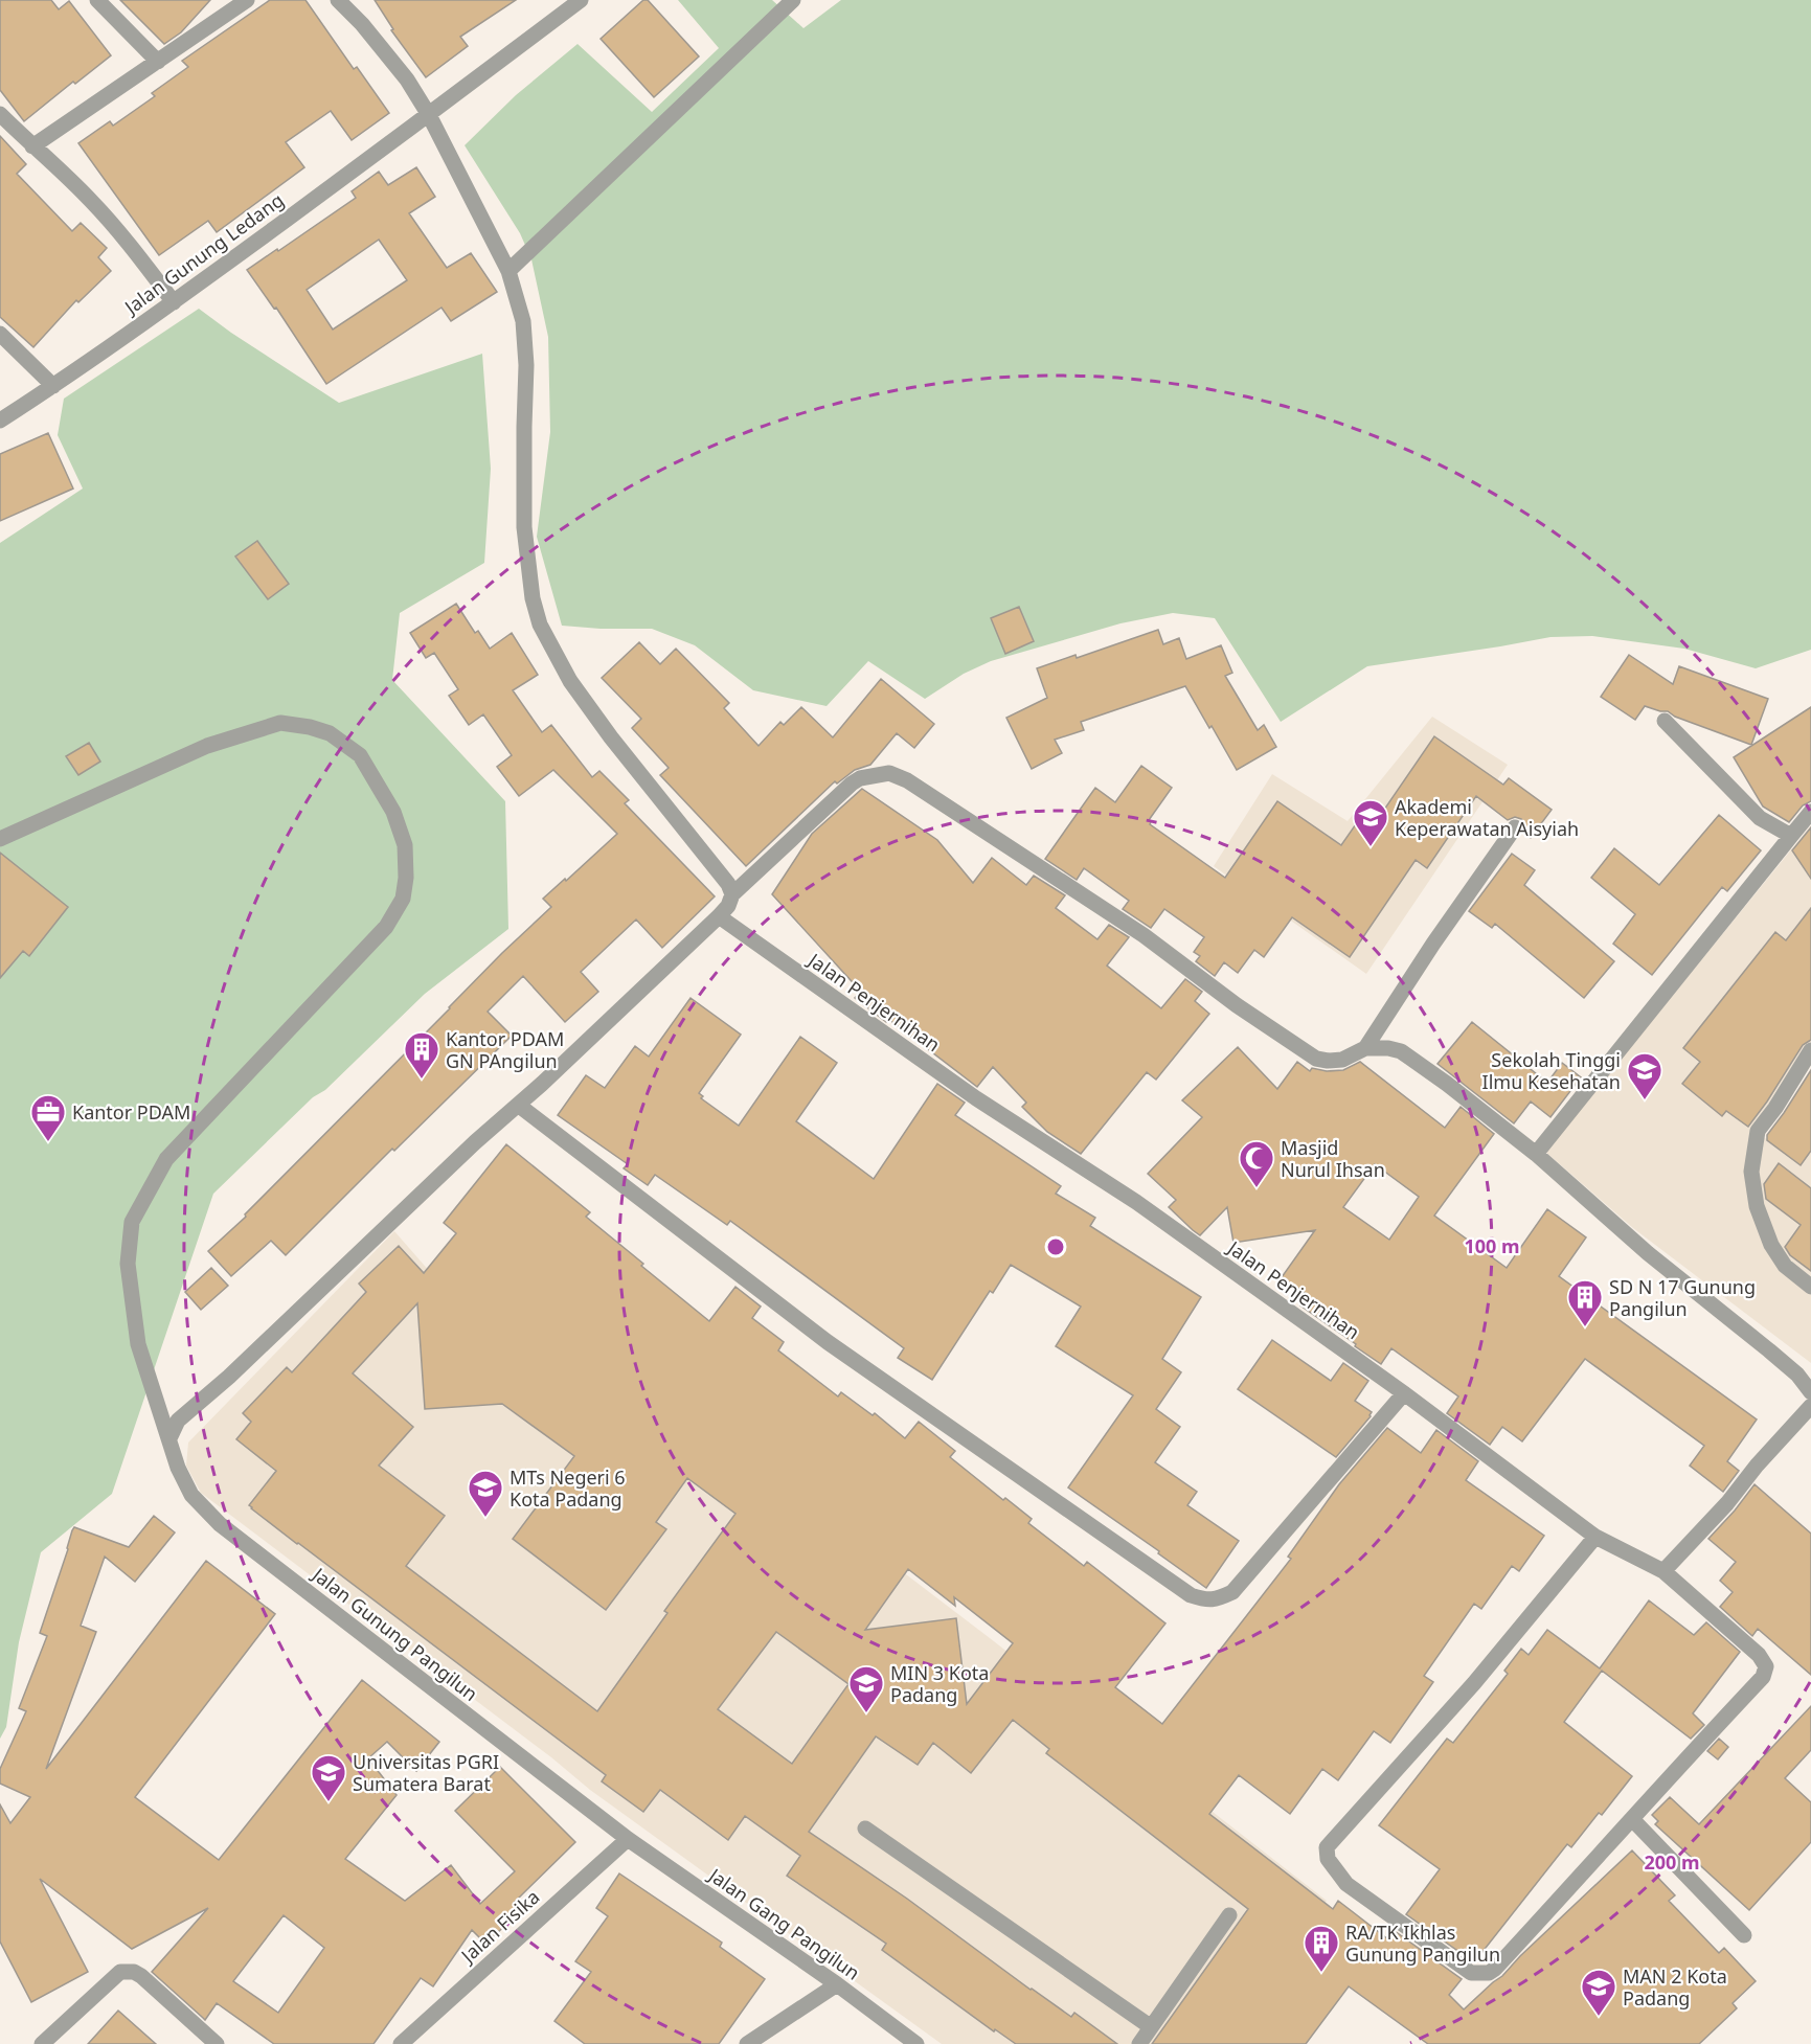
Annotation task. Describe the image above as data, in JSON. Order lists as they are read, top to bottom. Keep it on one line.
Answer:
{"streets":{"street":["Jalan Gunung Ledang","Jalan Penjernihan","Jalan Gunung Pangilun","Jalan Gang Pangilun","Jalan Fisika"]},"crossings":[["Jalan Gunung Pangilun","Jalan Gang Pangilun"],["Jalan Gunung Pangilun","Jalan Fisika"],["Jalan Gang Pangilun","Jalan Fisika"]],"places":{"school or university":["Akademi Keperawatan Aisyiah","Sekolah Tinggi Ilmu Kesehatan","MTs Negeri 6 Kota Padang","MIN 3 Kota Padang","Universitas PGRI Sumatera Barat","MAN 2 Kota Padang"],"building":["Kantor PDAM GN PAngilun","SD N 17 Gunung Pangilun","RA/TK Ikhlas Gunung Pangilun"],"office":["Kantor PDAM"],"mosque":["Masjid Nurul Ihsan"]},"rings":["100 m","200 m"]}
